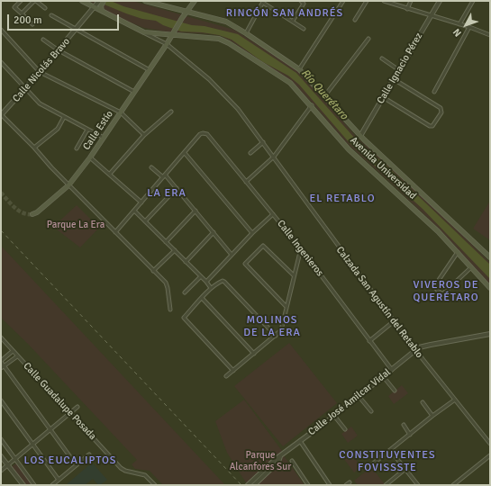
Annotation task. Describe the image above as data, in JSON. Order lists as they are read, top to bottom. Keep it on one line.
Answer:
{"streets":{"main road":["Calle Estío","Avenida Universidad"],"street":["Calle Ignacio Pérez","Calle Nicolás Bravo","Calle Ingenieros","Calzada San Agustín del Retablo","Calle Guadalupe Posada","Calle José Amilcar Vidal"]},"crossings":[["Calle Ignacio Pérez","Avenida Universidad"],["Calle Nicolás Bravo","Avenida Universidad"],["Calle Estío","Avenida Universidad"],["Calle Estío","Calzada San Agustín del Retablo"],["Avenida Universidad","Calzada San Agustín del Retablo"],["Calle Ingenieros","Calle José Amilcar Vidal"],["Calzada San Agustín del Retablo","Calle José Amilcar Vidal"]],"districts":["RINCÓN SAN ANDRÉS","LA ERA","EL RETABLO","VIVEROS DE QUERÉTARO","MOLINOS DE LA ERA","CONSTITUYENTES FOVISSSTE","LOS EUCALIPTOS"],"water":["Río Querétaro"],"parks":["Parque La Era","Parque Alcanfores Sur"],"scale_bar":"200 m","north":"bottom left"}
